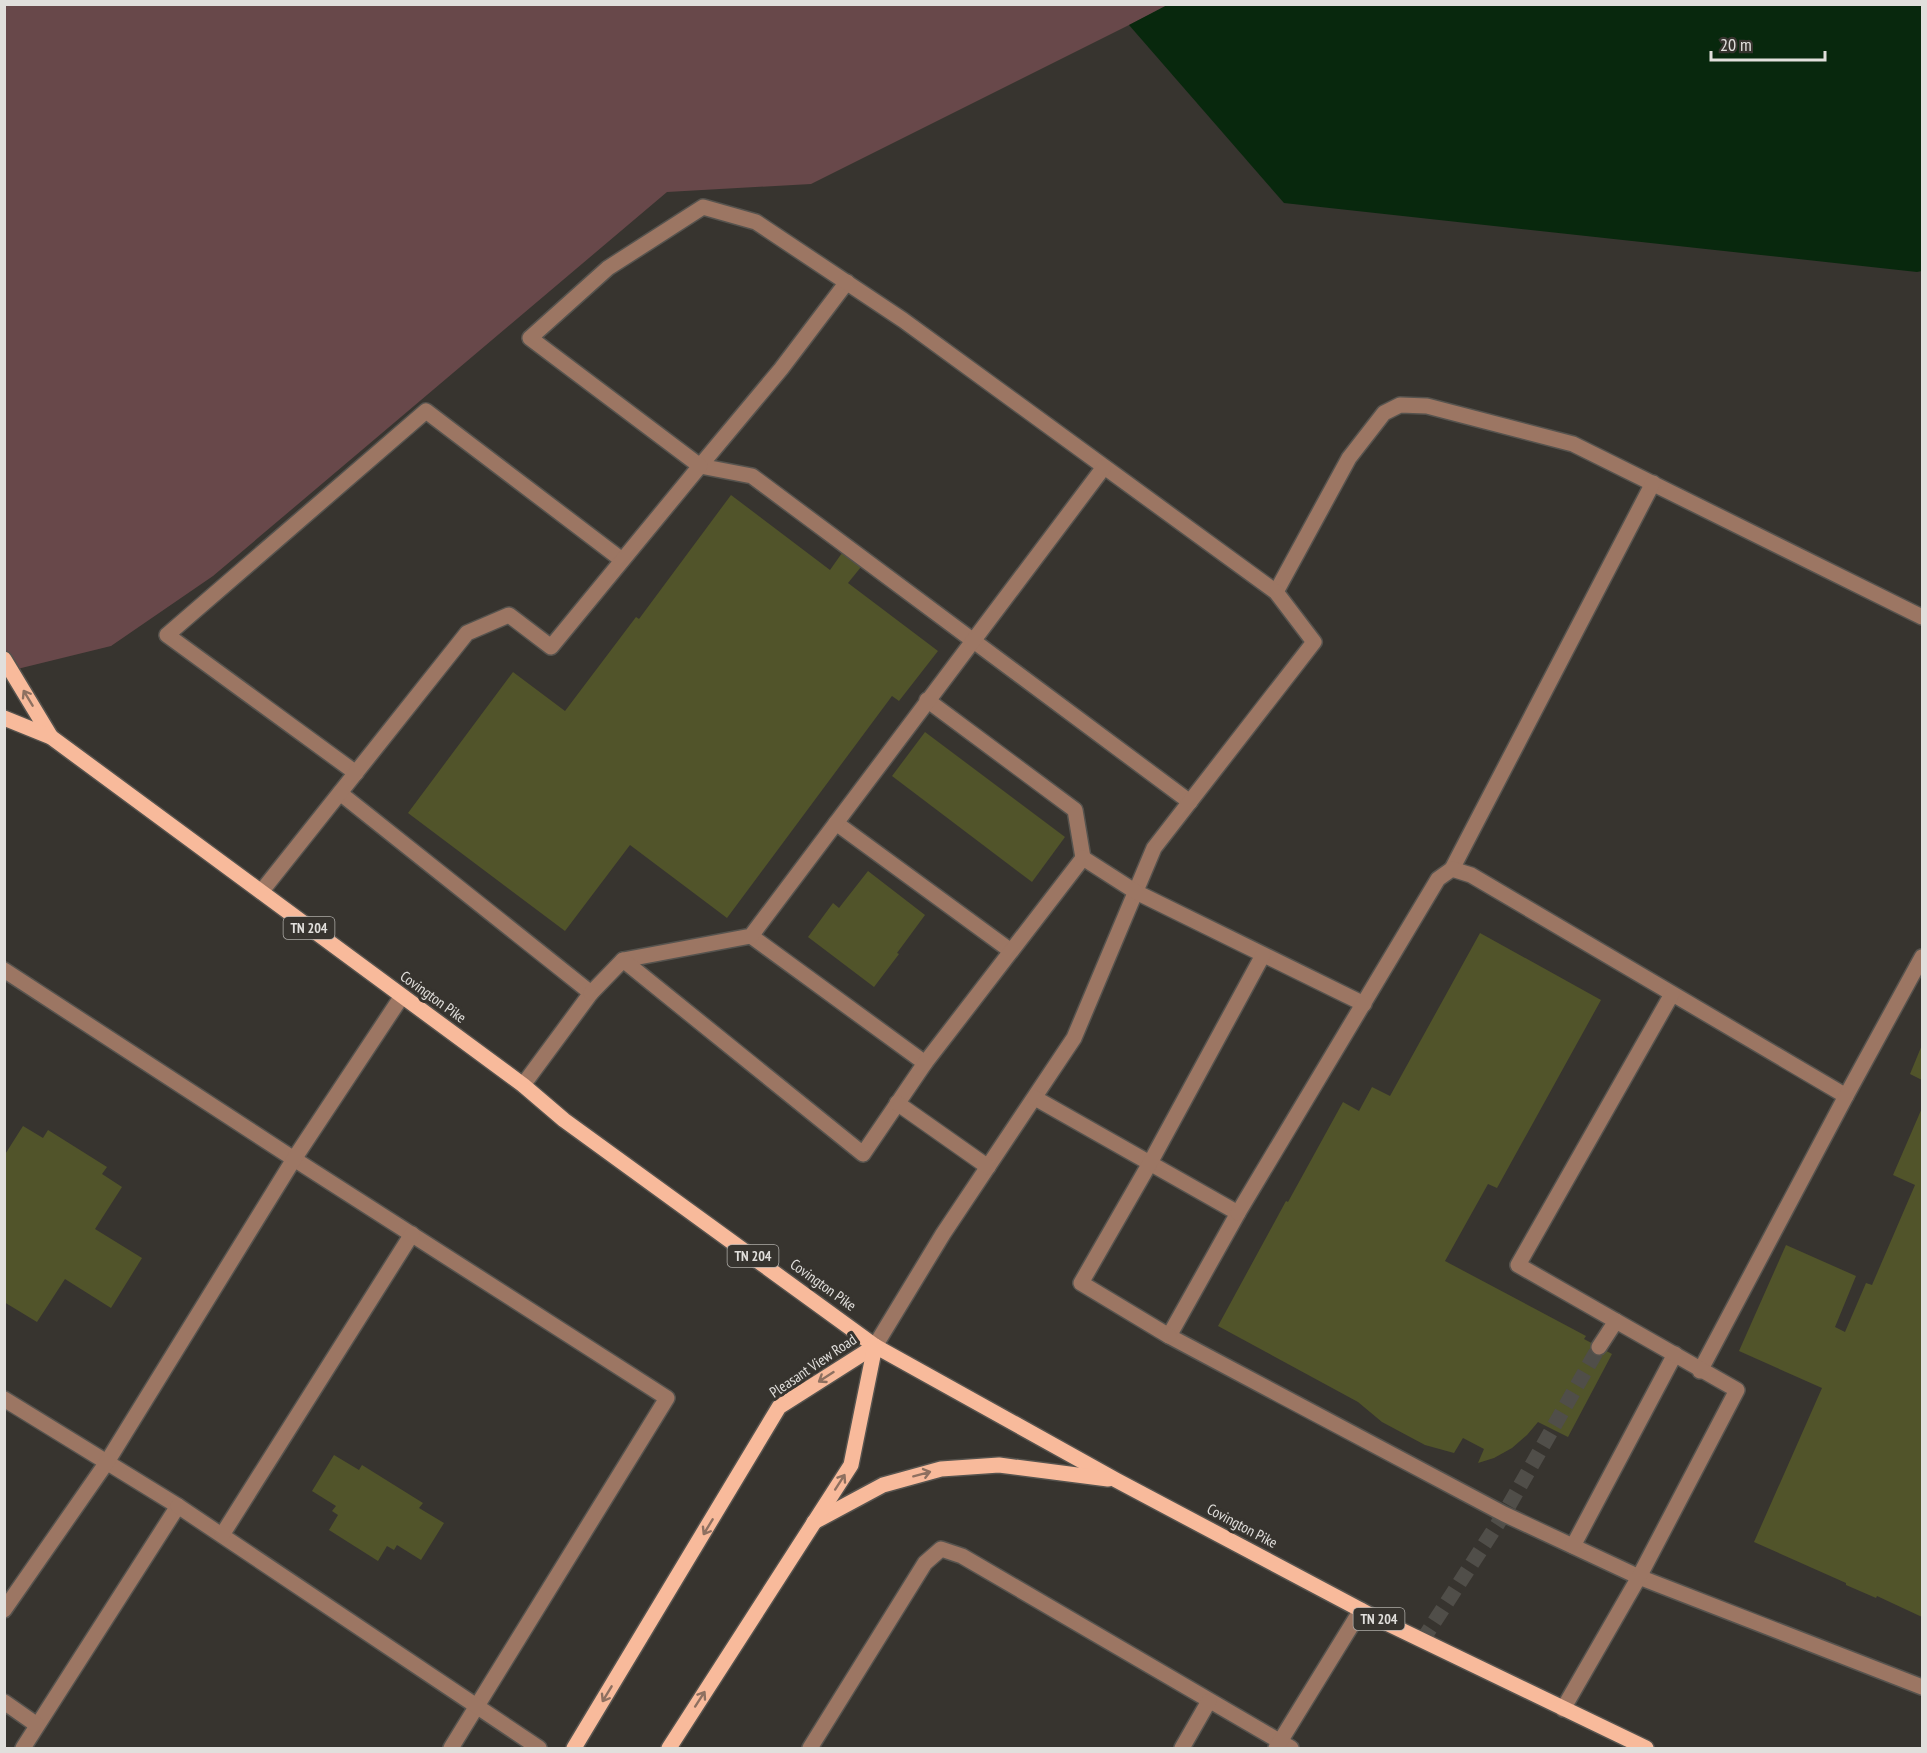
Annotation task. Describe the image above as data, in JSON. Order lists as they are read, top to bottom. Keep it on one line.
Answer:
{"streets":{"main road":["TN 204","Covington Pike","Pleasant View Road"]},"crossings":[["Covington Pike","Pleasant View Road"]],"scale_bar":"20 m"}
